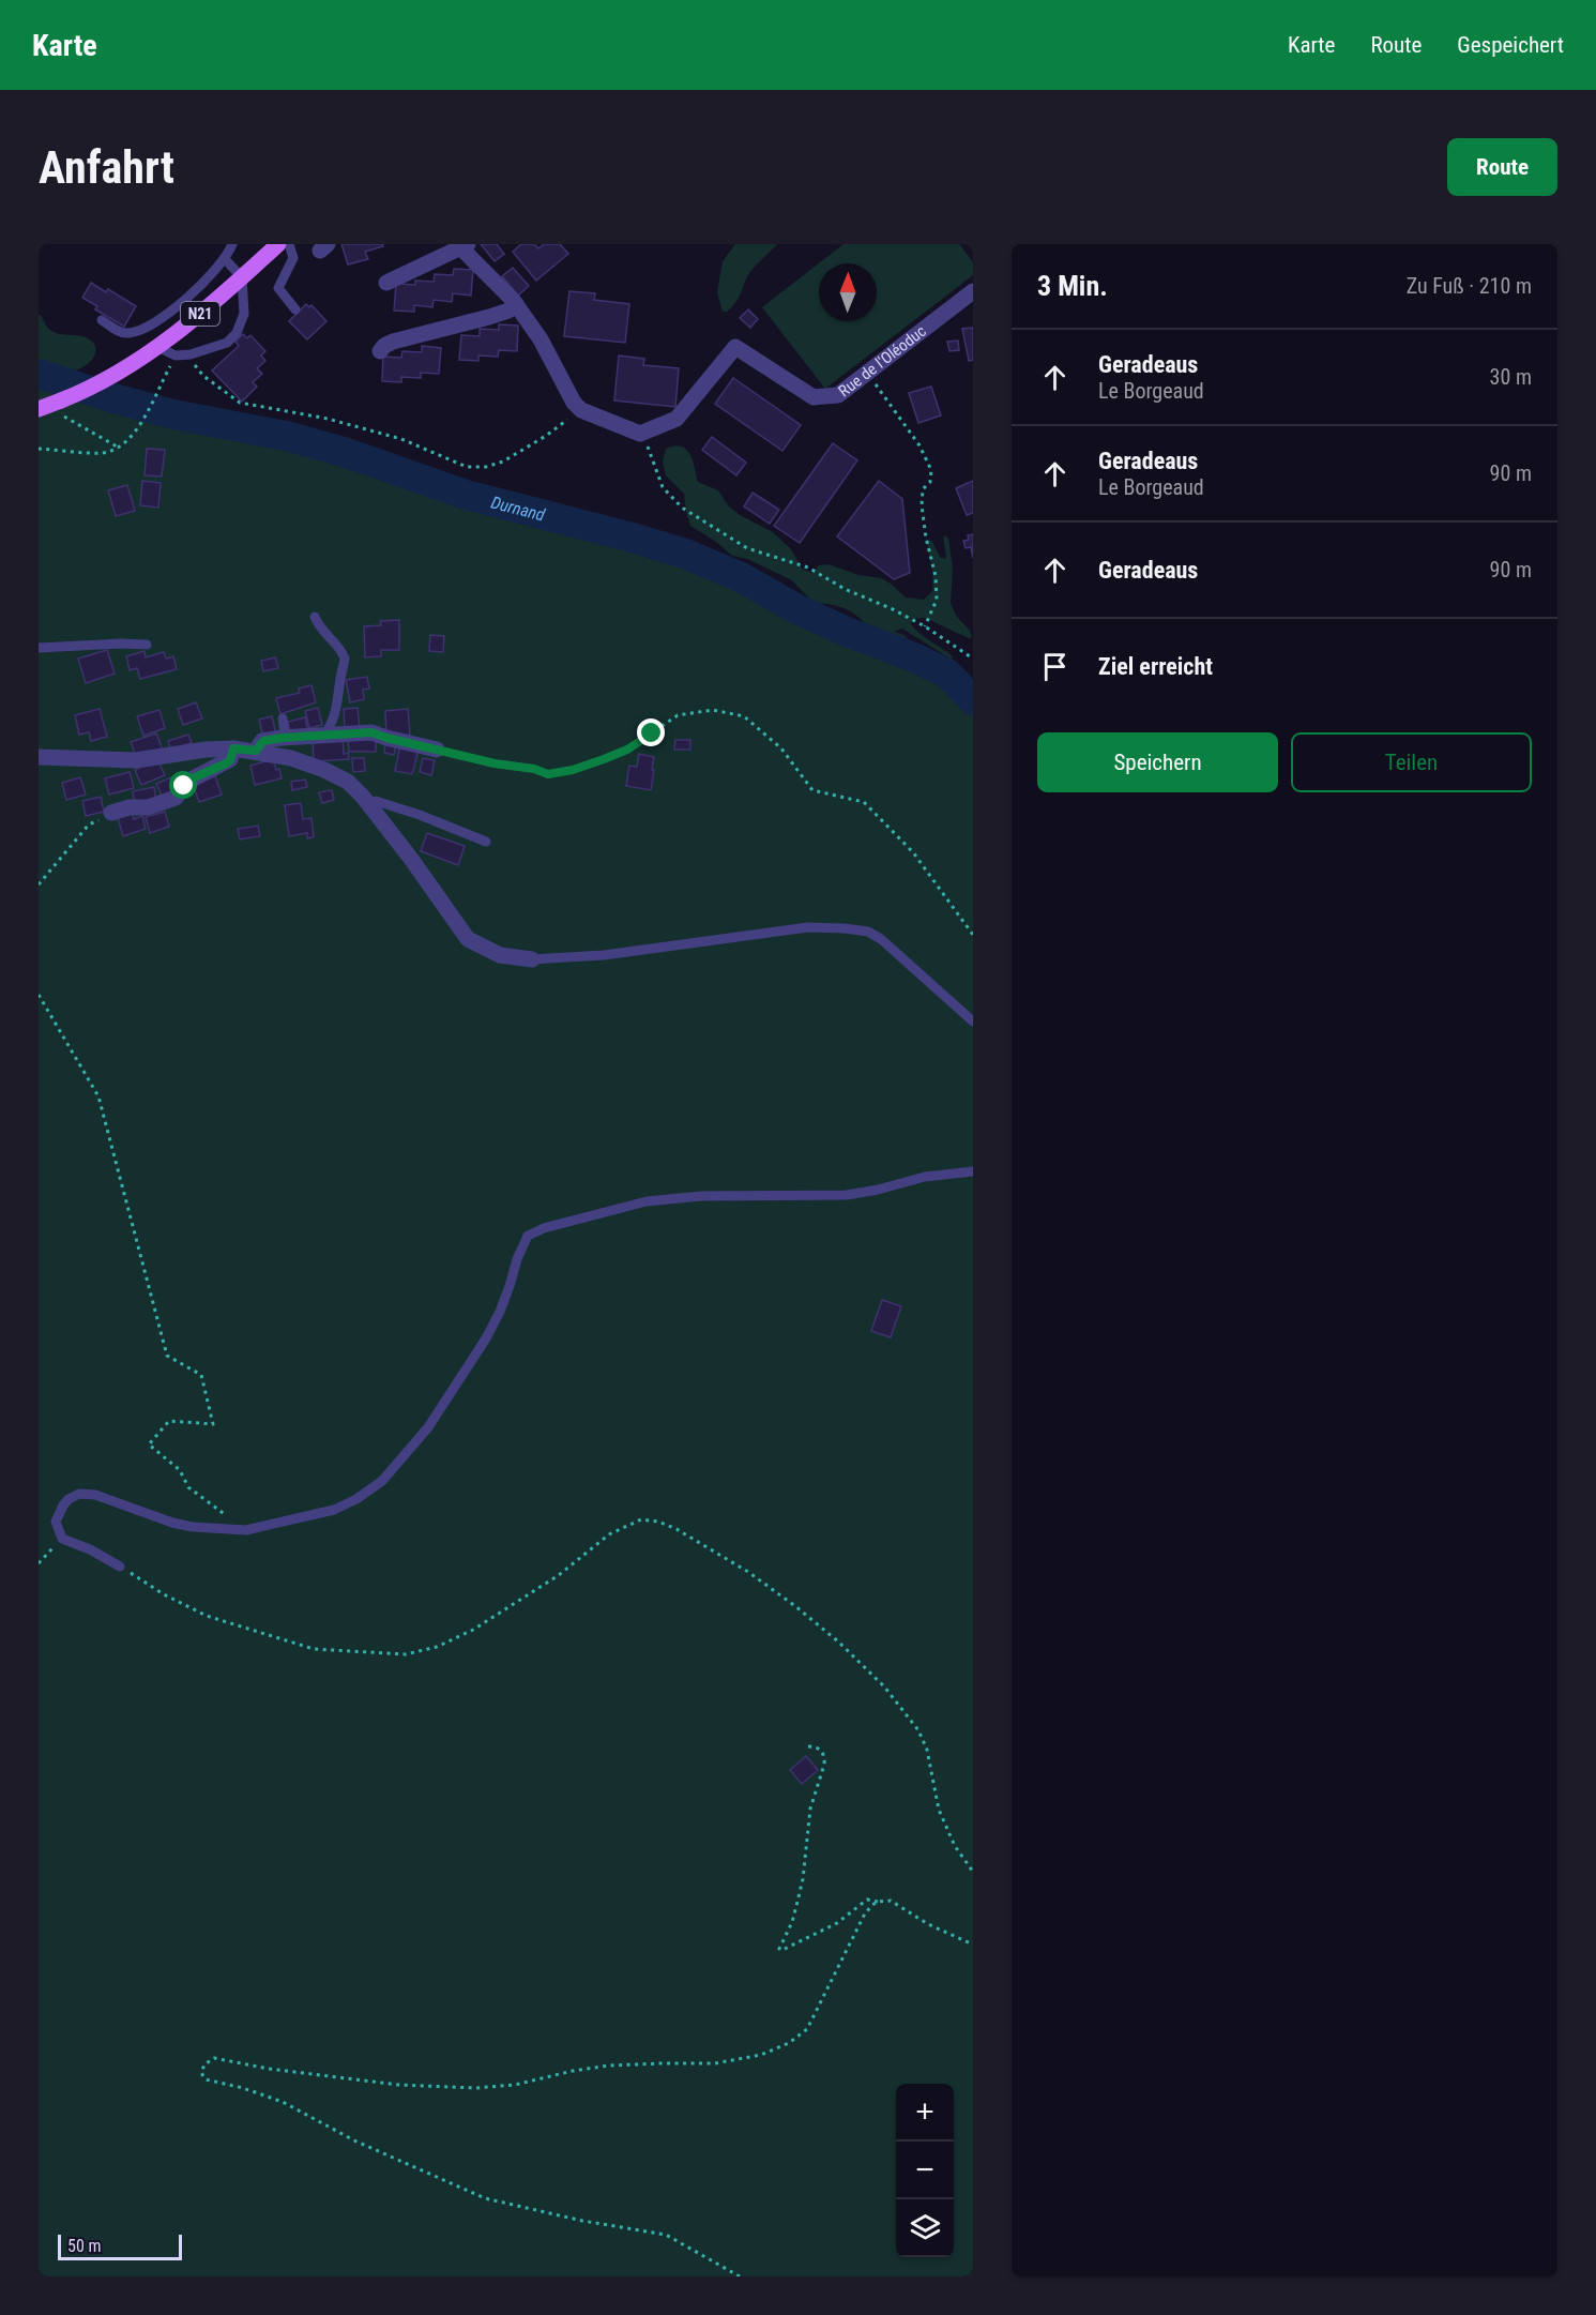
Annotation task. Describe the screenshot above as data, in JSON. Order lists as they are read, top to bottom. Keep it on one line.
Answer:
{"streets":{"main road":["N21"],"street":["Rue de l'Oléoduc"]},"water":["Durnand"],"scale_bar":"50 m","north":"top","page":{"header":"Karte","nav":["Karte","Route","Gespeichert"],"buttons":["Route",["Speichern","Teilen"]],"title":"Anfahrt","heading":["3 Min.","Zu Fuß · 210 m"],"list":[["Geradeaus","Le Borgeaud","30 m"],["Geradeaus","Le Borgeaud","90 m"],["Geradeaus","90 m"],"Ziel erreicht"],"map_buttons":["+","−"],"scale":"50 m"}}
